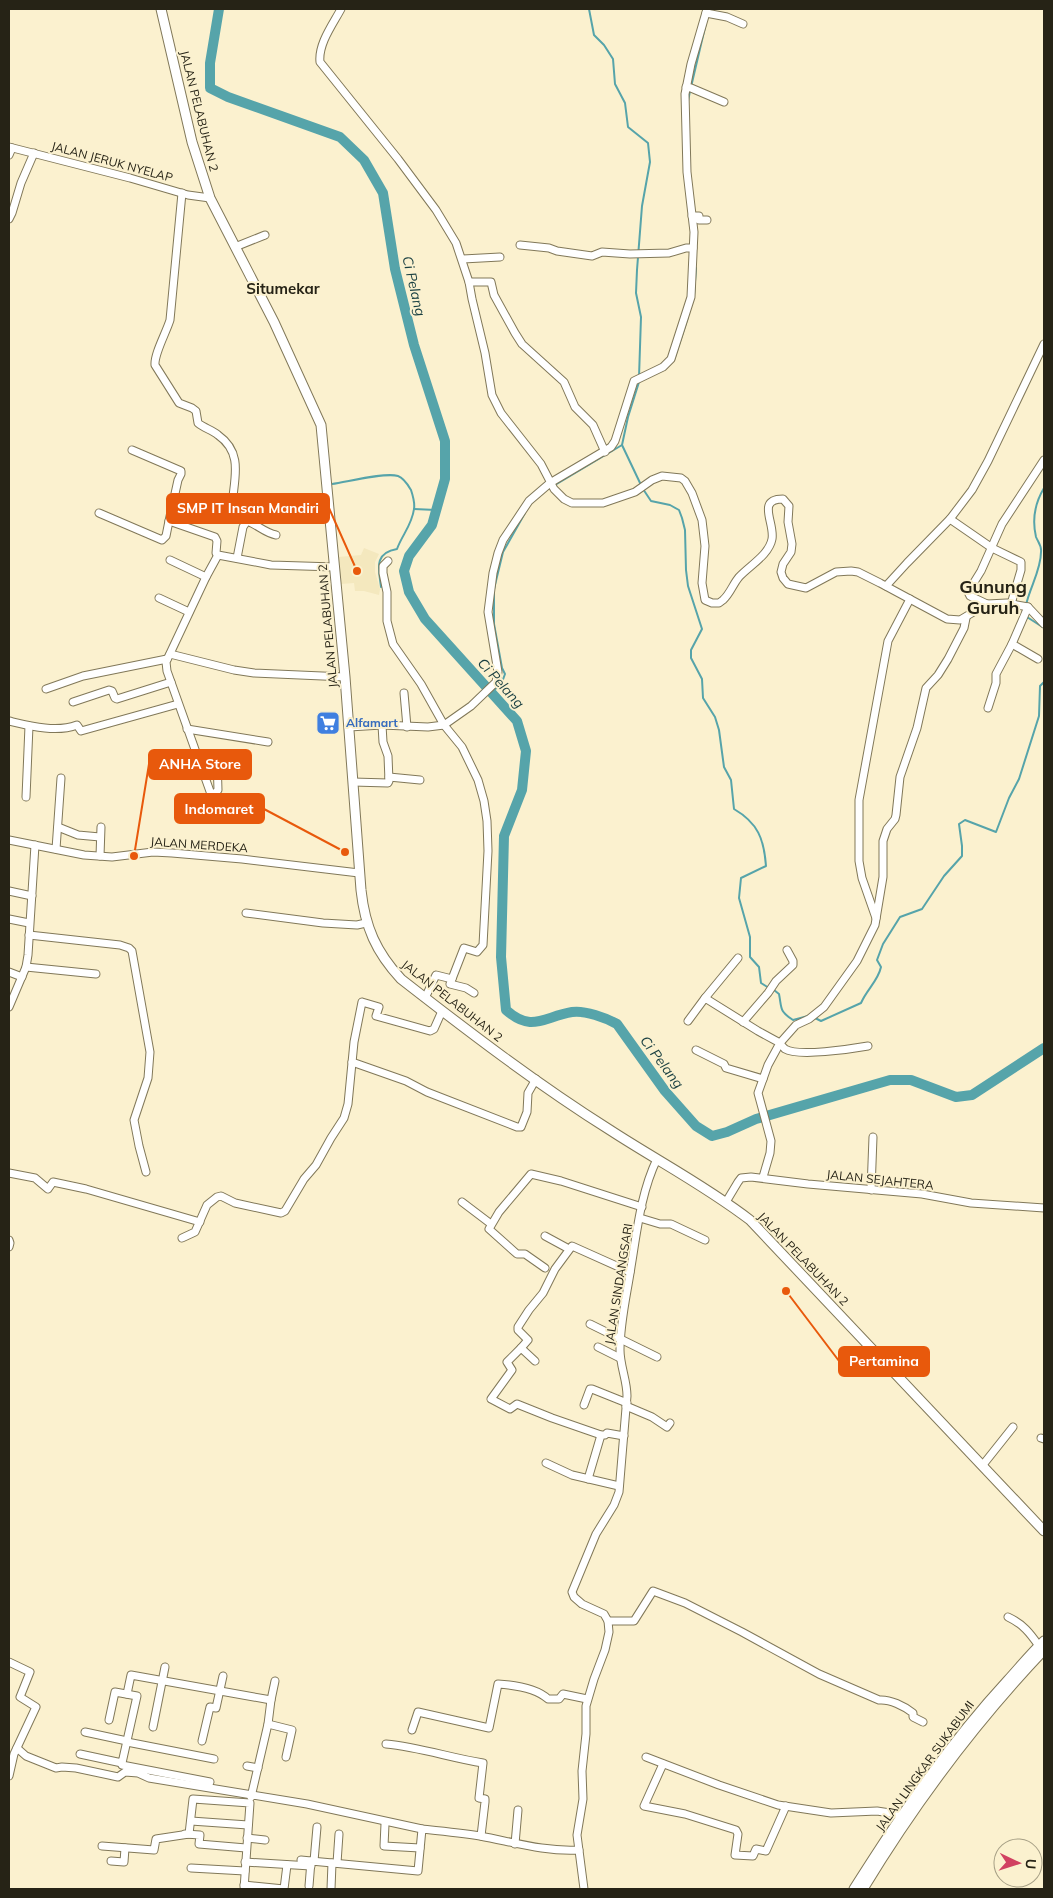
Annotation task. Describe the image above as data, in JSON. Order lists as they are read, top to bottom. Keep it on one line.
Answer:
{"streets":{"main road":["JALAN PELABUHAN 2","JALAN LINGKAR SUKABUMI"],"street":["JALAN JERUK NYELAP","JALAN MERDEKA","JALAN SEJAHTERA","JALAN SINDANGSARI"]},"crossings":[["JALAN PELABUHAN 2","JALAN JERUK NYELAP"],["JALAN PELABUHAN 2","JALAN MERDEKA"],["JALAN PELABUHAN 2","JALAN SEJAHTERA"],["JALAN PELABUHAN 2","JALAN SINDANGSARI"]],"districts":["Situmekar","Gunung Guruh"],"water":["Ci Pelang"],"places":{"other":["SMP IT Insan Mandiri","Indomaret","ANHA Store","Pertamina"],"supermarket":["Alfamart"]},"north":"right"}
